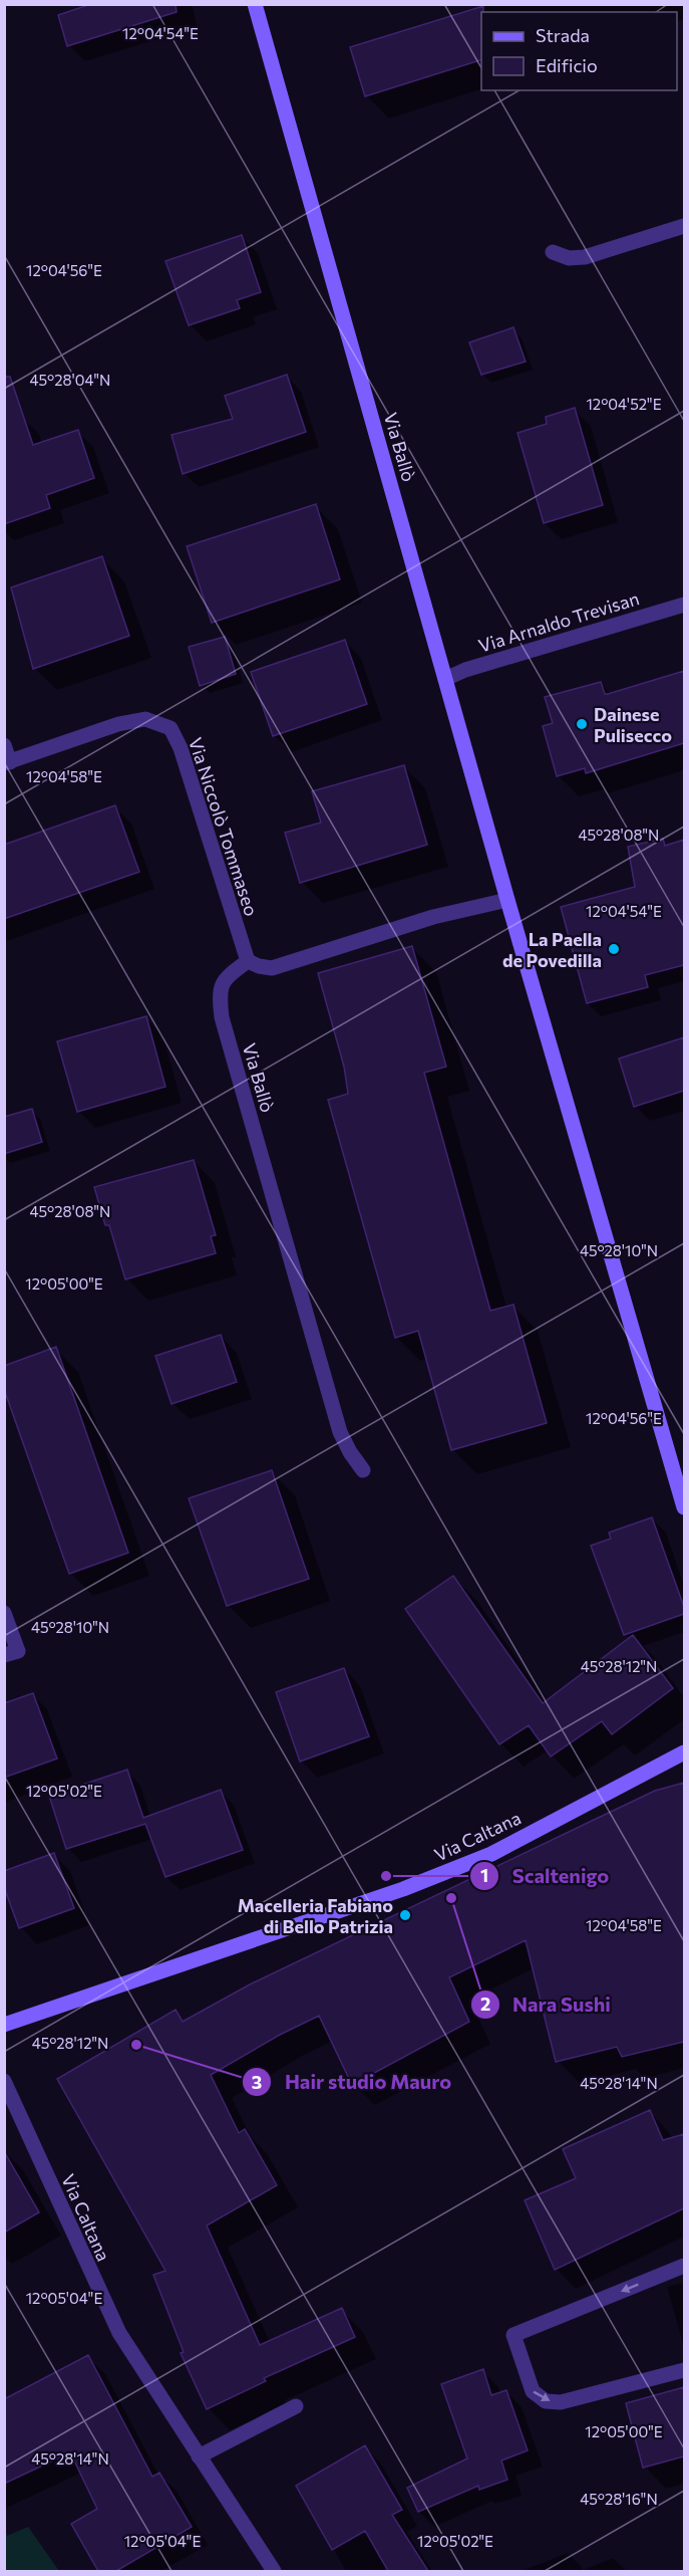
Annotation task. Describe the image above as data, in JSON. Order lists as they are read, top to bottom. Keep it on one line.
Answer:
{"streets":{"main road":["Via Ballò","Via Caltana"],"street":["Via Arnaldo Trevisan","Via Niccolò Tommaseo"]},"crossings":[["Via Ballò","Via Arnaldo Trevisan"],["Via Ballò","Via Niccolò Tommaseo"]],"places":["Dainese Pulisecco","La Paella de Povedilla","Scaltenigo","Nara Sushi","Macelleria Fabiano di Bello Patrizia","Hair studio Mauro"],"legend":["Strada","Edificio"],"coordinates":["12°04'54\"E","12°04'56\"E","45°28'04\"N","12°04'52\"E","12°04'58\"E","45°28'08\"N","45°28'10\"N","12°05'00\"E","45°28'12\"N","12°05'02\"E","45°28'14\"N","12°05'04\"E","45°28'16\"N"]}
